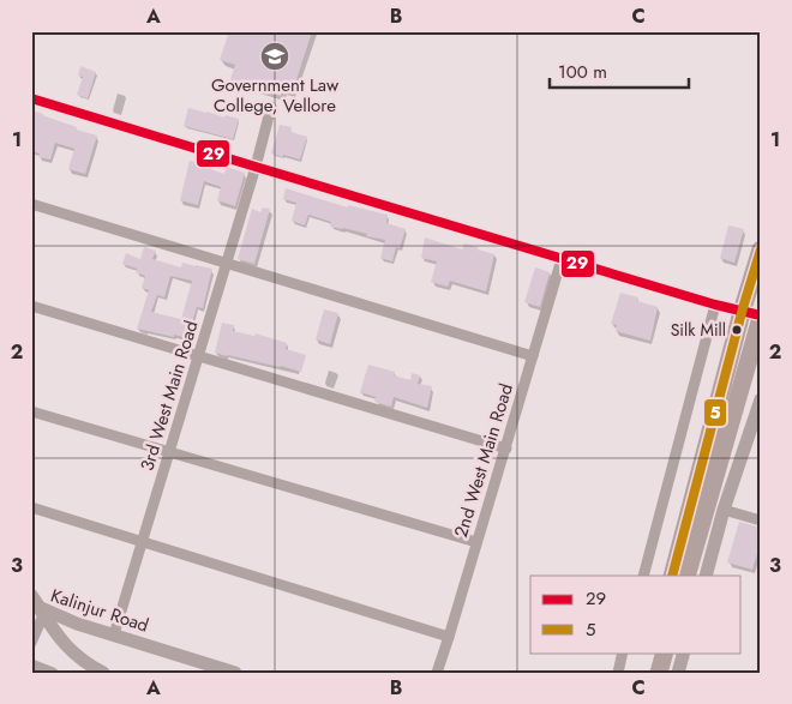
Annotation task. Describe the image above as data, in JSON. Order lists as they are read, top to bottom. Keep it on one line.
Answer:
{"streets":{"street":["3rd West Main Road","2nd West Main Road","Kalinjur Road"]},"crossings":[["3rd West Main Road","Kalinjur Road"]],"places":{"school or university":["Government Law College, Vellore"],"other":["Silk Mill"]},"lines":["transit line 29","transit line 5"],"legend":["29","5"],"scale_bar":"100 m","grid":{"columns":["A","B","C"],"rows":["1","2","3"]}}
